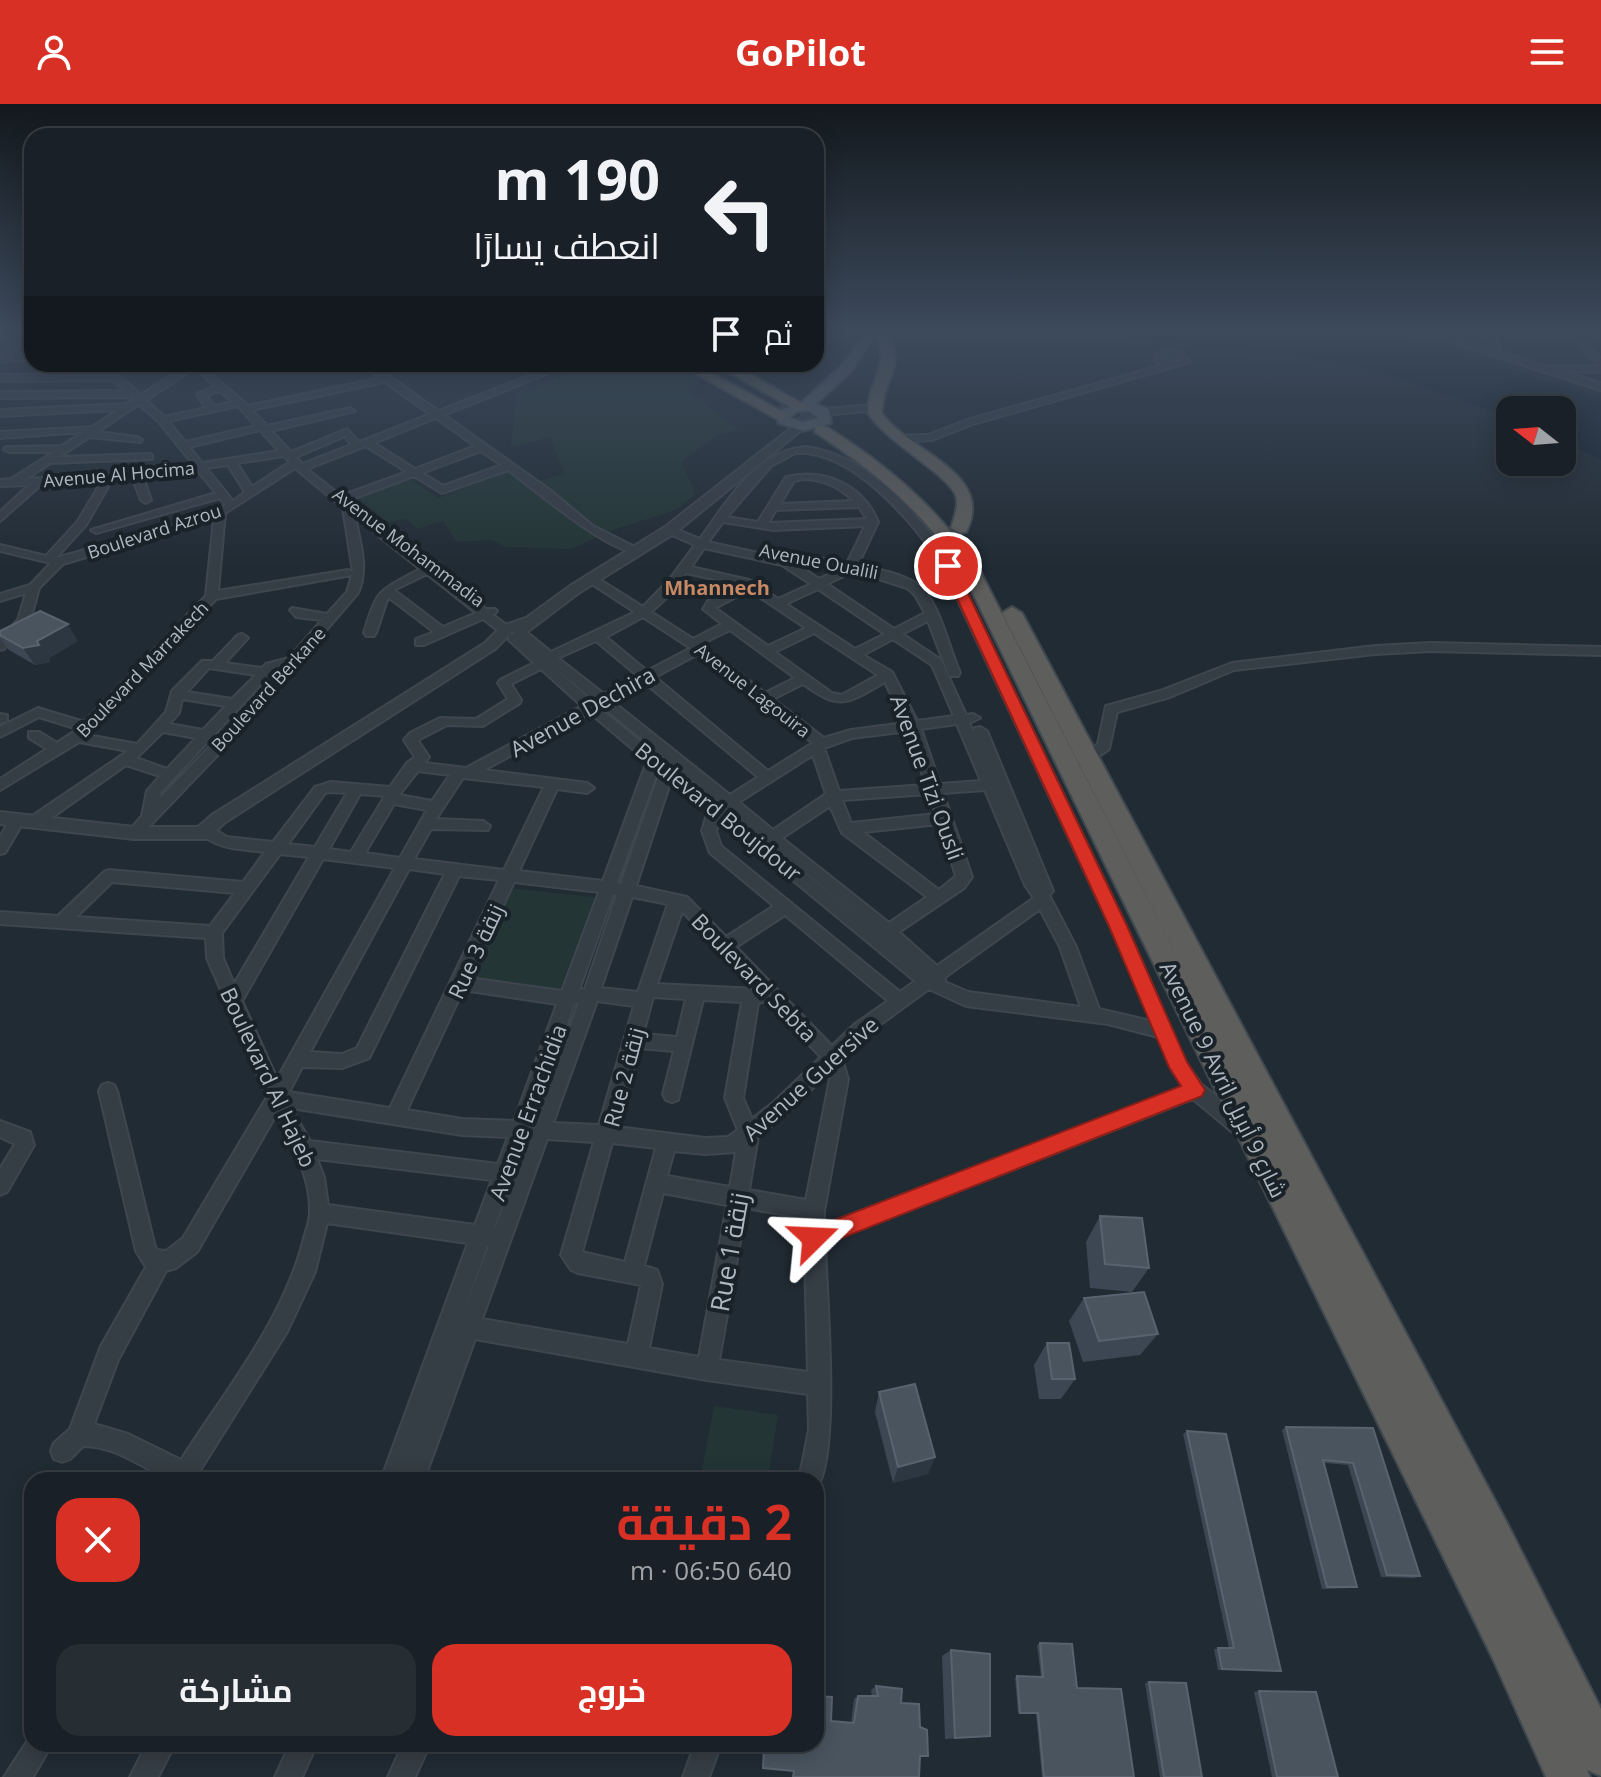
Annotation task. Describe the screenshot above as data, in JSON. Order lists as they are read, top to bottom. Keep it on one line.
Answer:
{"streets":{"highway":["Avenue 9 Avril شارع 9 أبريل"],"street":["Avenue Al Hocima","Boulevard Azrou","Avenue Mohammadia","Avenue Oualili","Boulevard Marrakech","Boulevard Berkane","Avenue Lagouira","Avenue Dechira","Avenue Tizi Ousli","Boulevard Boujdour","Rue 3 زنقة","Boulevard Sebta","Boulevard Al Hajeb","Rue 2 زنقة","Avenue Guersive","Avenue Errachidia","Rue 1 زنقة"]},"crossings":[["Avenue Al Hocima","Boulevard Azrou"],["Avenue Al Hocima","Avenue Mohammadia"],["Boulevard Azrou","Avenue Mohammadia"],["Boulevard Azrou","Boulevard Marrakech"],["Avenue Mohammadia","Boulevard Berkane"],["Avenue Mohammadia","Boulevard Boujdour"],["Avenue Oualili","Avenue Lagouira"],["Avenue Oualili","Avenue Guersive"],["Avenue Lagouira","Avenue Dechira"],["Avenue Lagouira","Avenue Tizi Ousli"],["Avenue Dechira","Boulevard Boujdour"],["Avenue Tizi Ousli","Boulevard Boujdour"],["Boulevard Boujdour","Avenue Guersive"],["Boulevard Boujdour","Avenue Errachidia"],["Rue 3 زنقة","Boulevard Sebta"],["Rue 3 زنقة","Avenue Guersive"],["Boulevard Sebta","Rue 2 زنقة"],["Boulevard Sebta","Avenue Guersive"],["Boulevard Sebta","Avenue Errachidia"],["Boulevard Al Hajeb","Avenue Guersive"],["Rue 2 زنقة","Avenue Guersive"],["Avenue Guersive","Avenue Errachidia"],["Avenue Guersive","Rue 1 زنقة"]],"districts":["Mhannech"],"north":"left","page":{"header":"GoPilot","turn":["190 m","انعطف يسارًا"],"then":"ثم","heading":["2 دقيقة","640 m · 06:50"],"buttons":["خروج","مشاركة"]}}
